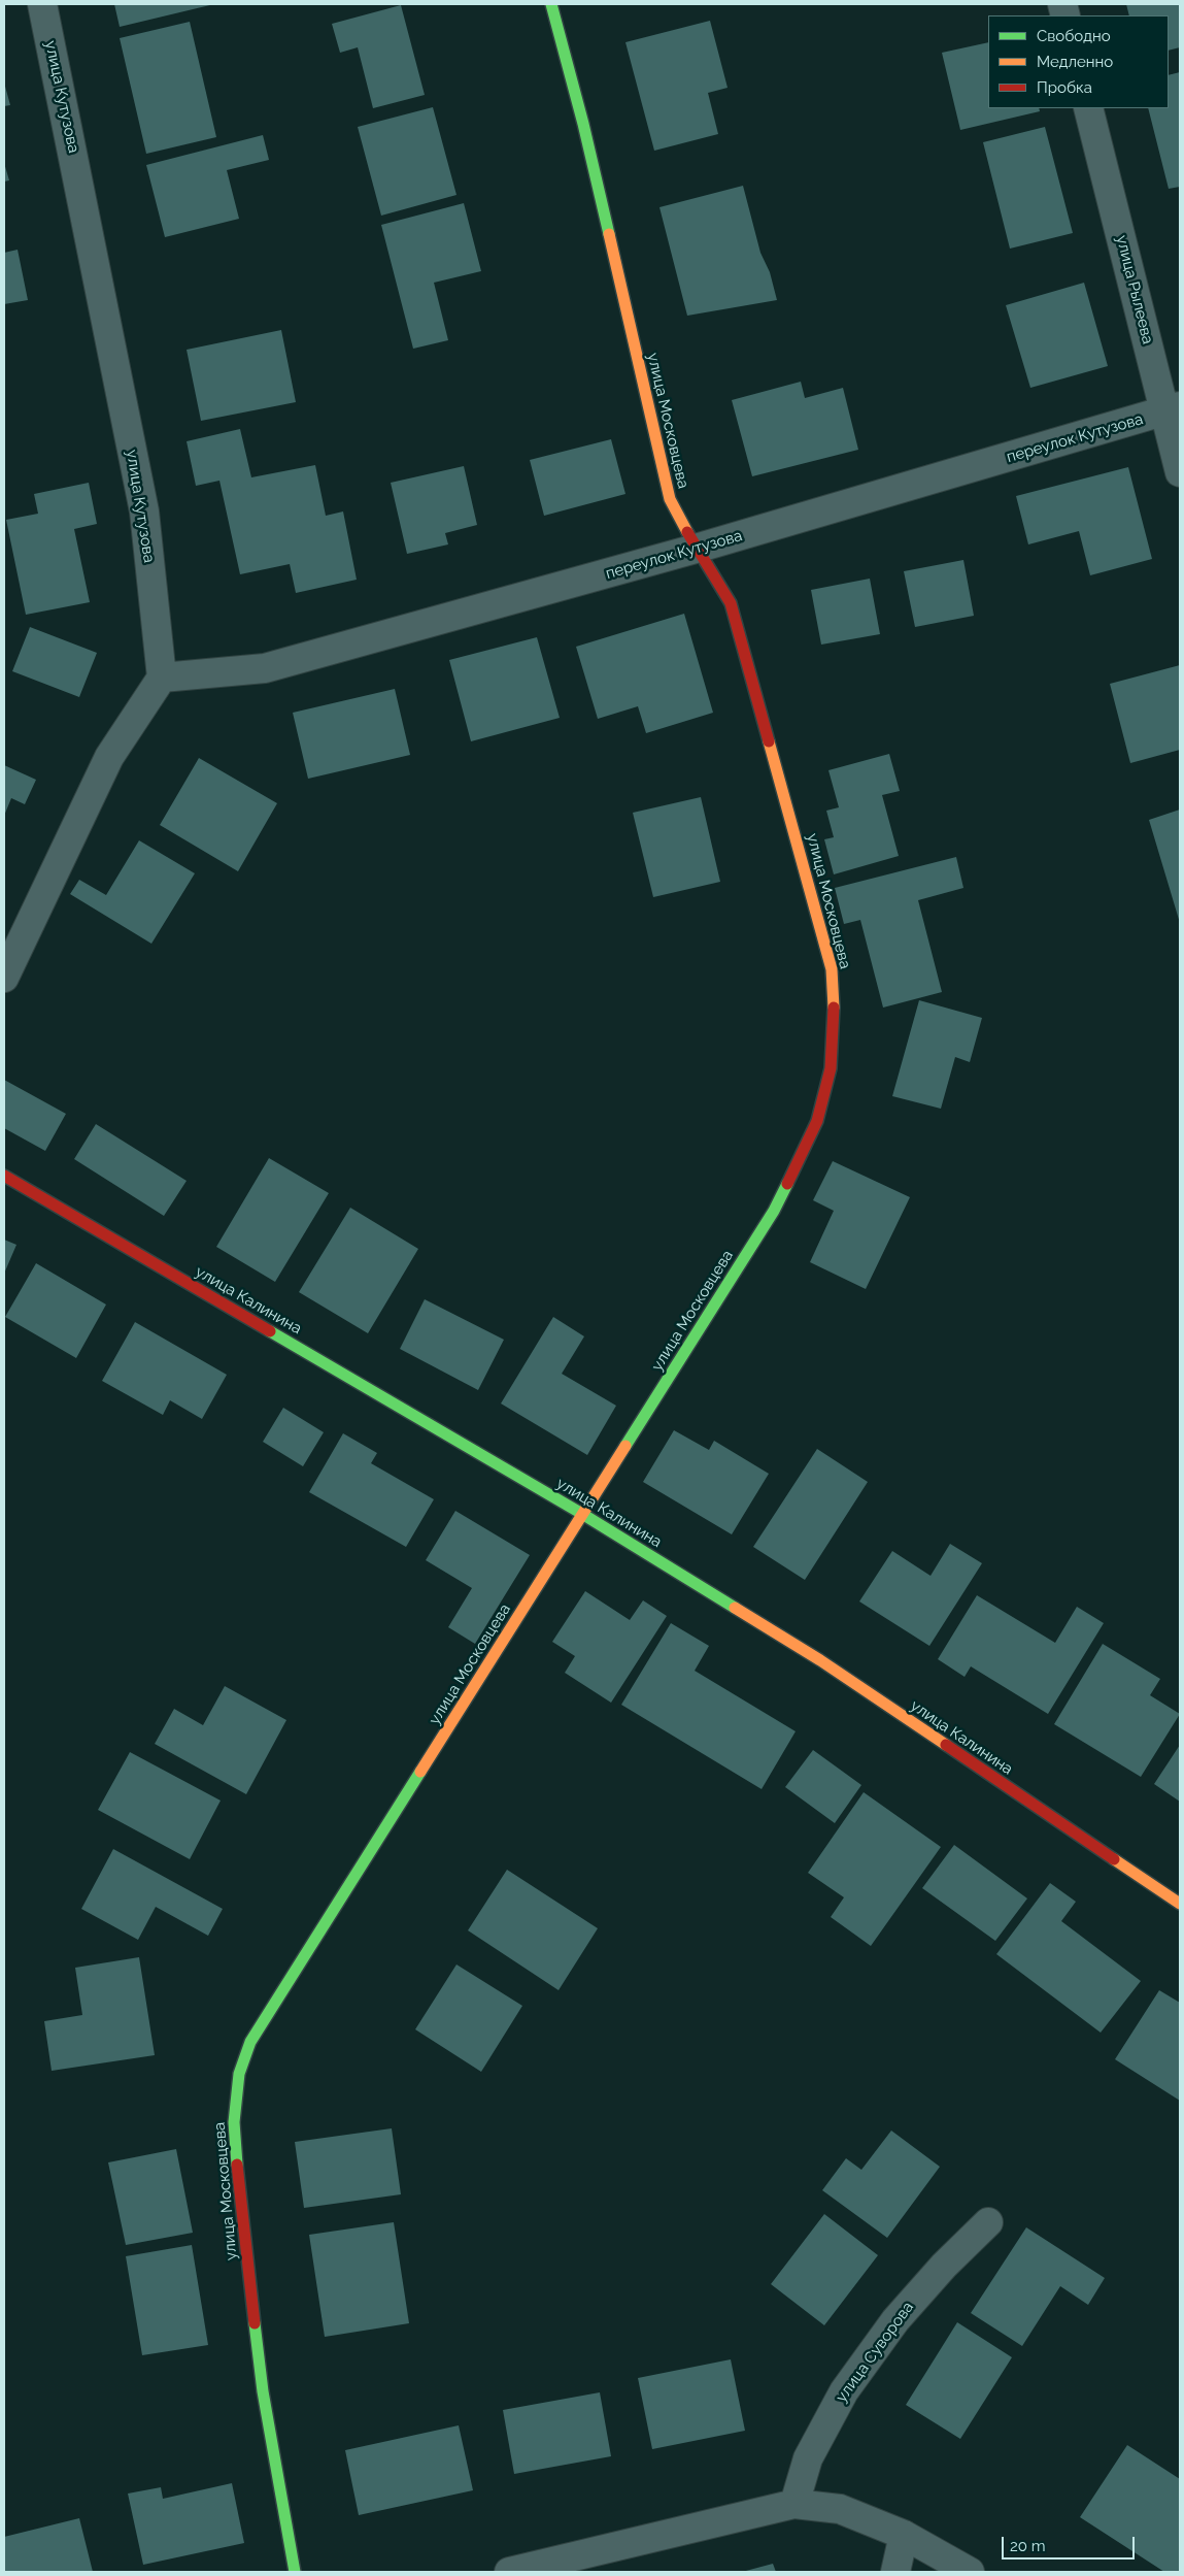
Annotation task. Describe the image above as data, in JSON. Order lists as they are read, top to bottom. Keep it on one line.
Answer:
{"streets":{"street":["улица Кутузова","улица Рылеева","улица Московцева","переулок Кутузова","улица Калинина","улица Суворова"]},"crossings":[["улица Кутузова","переулок Кутузова"],["улица Рылеева","переулок Кутузова"],["улица Московцева","переулок Кутузова"],["улица Московцева","улица Калинина"]],"legend":["Свободно","Медленно","Пробка"],"scale_bar":"20 m"}
